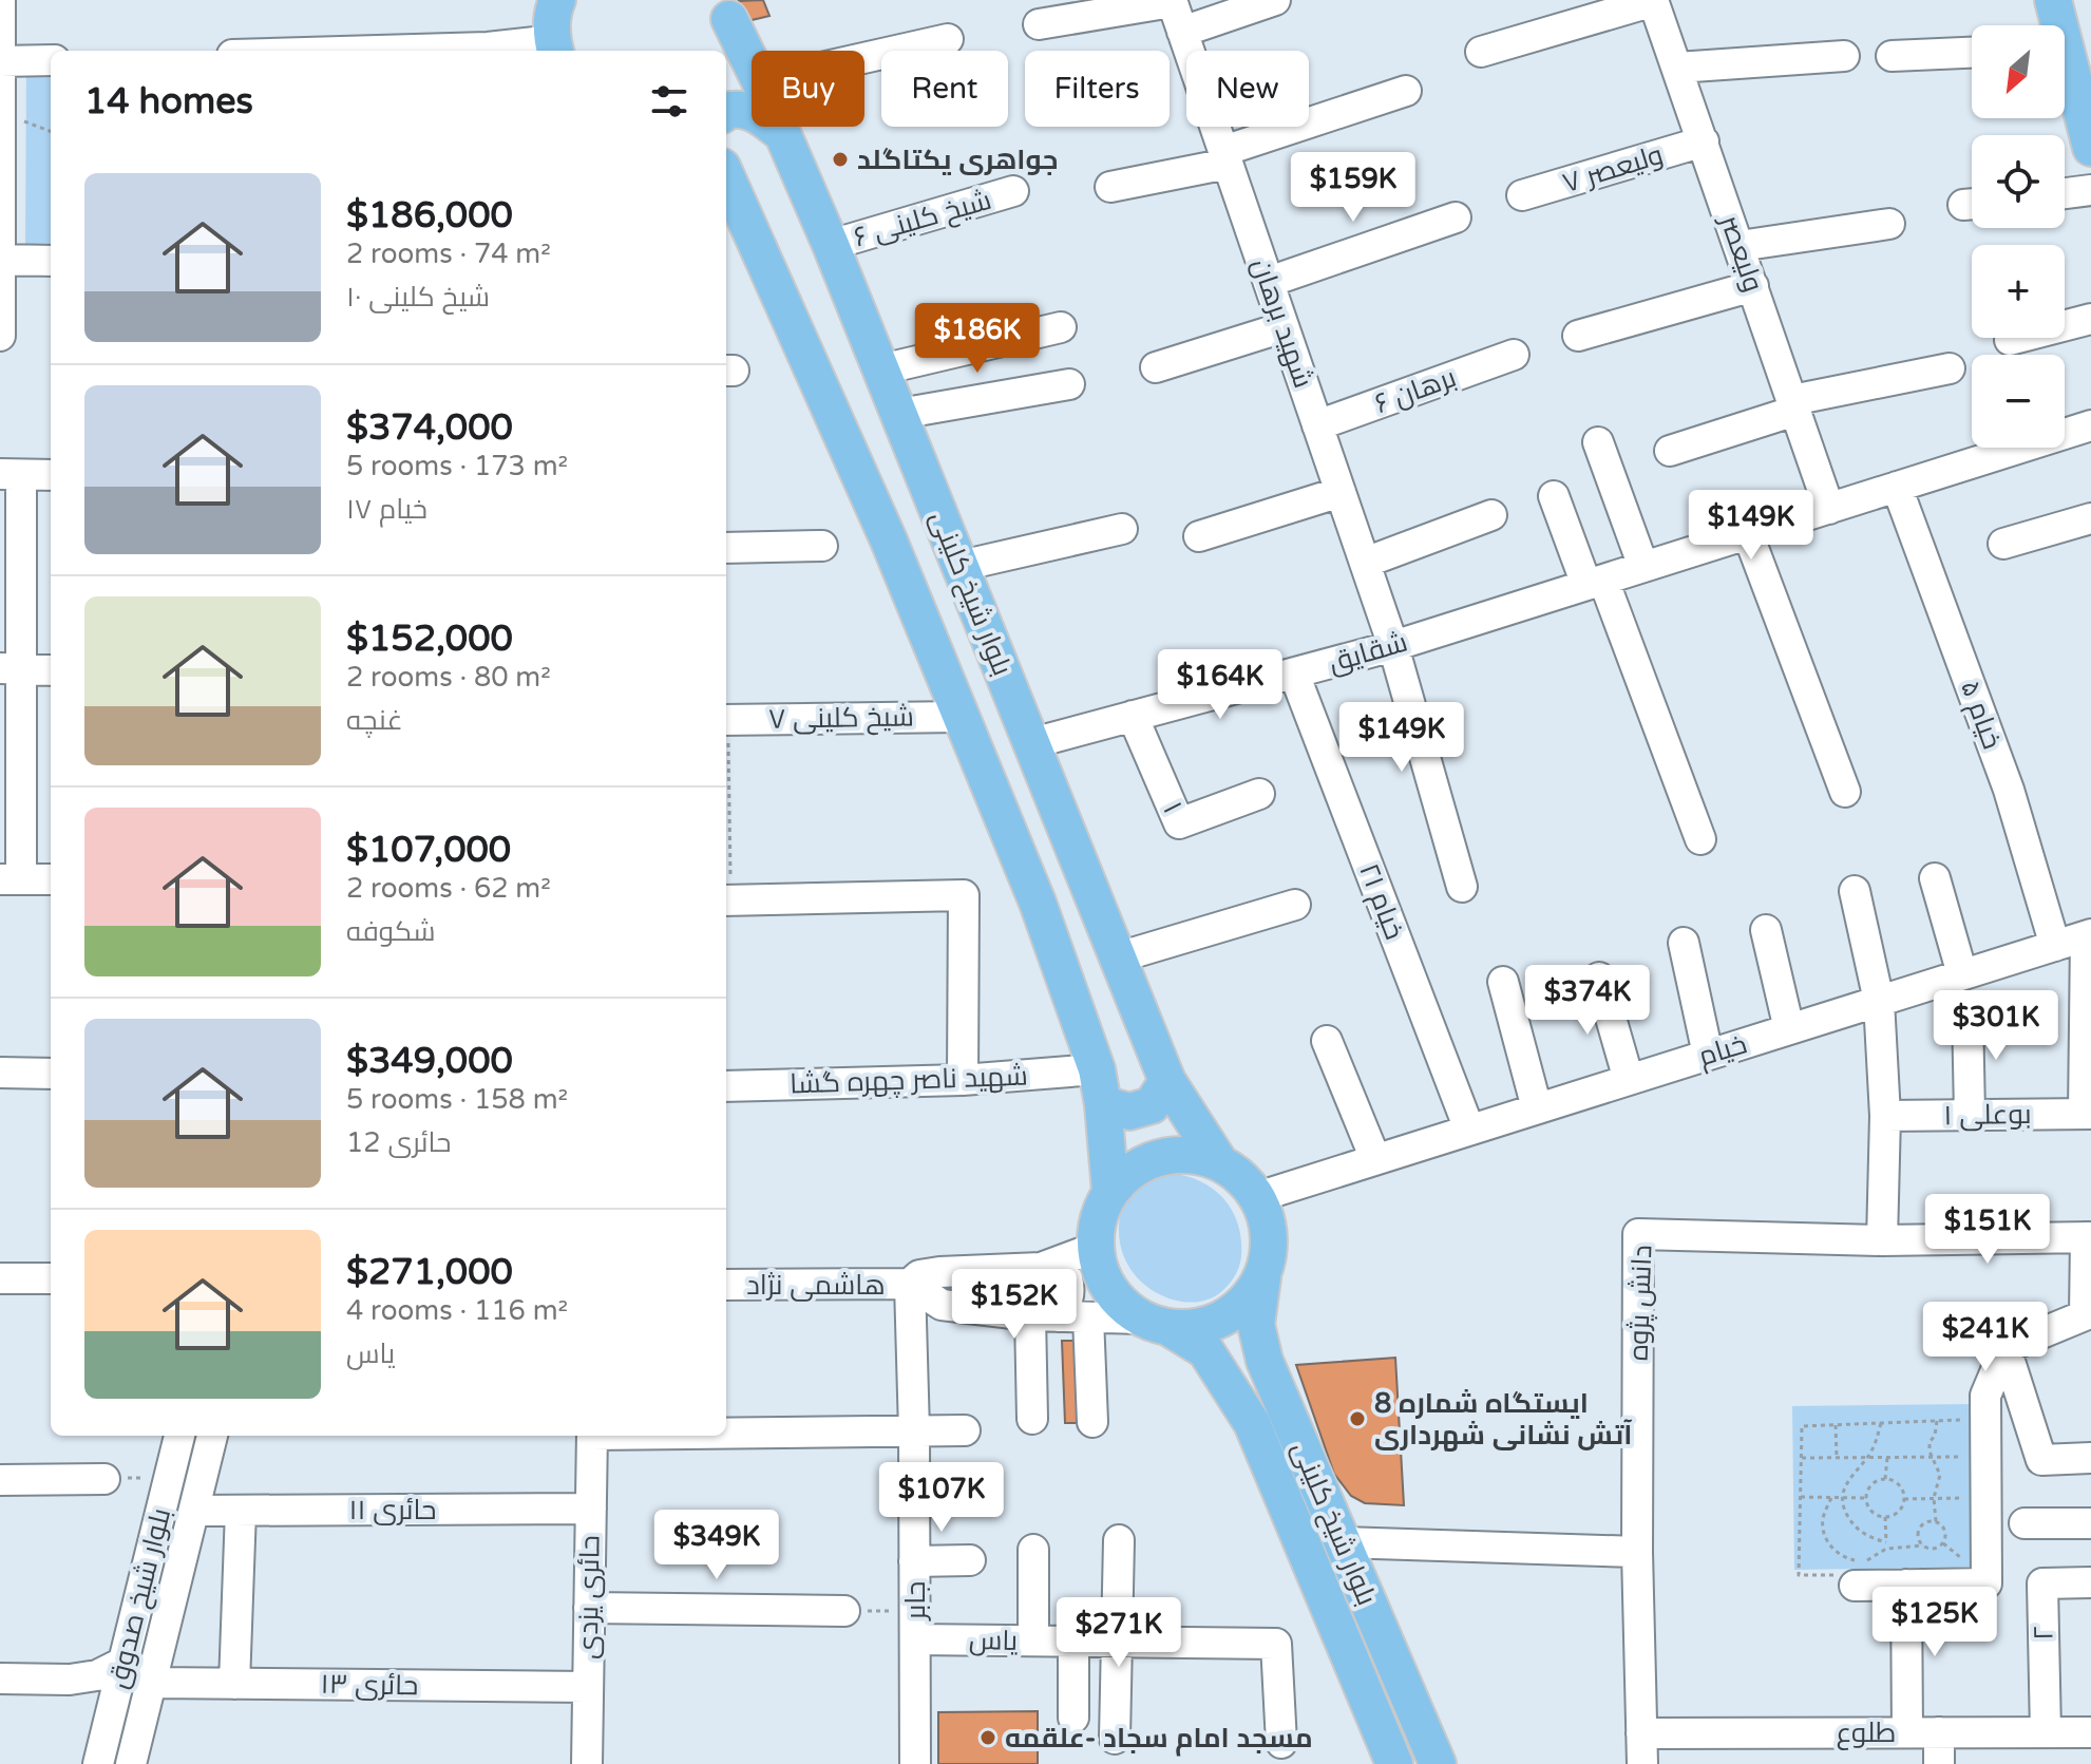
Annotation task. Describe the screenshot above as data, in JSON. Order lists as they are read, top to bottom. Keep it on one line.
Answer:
{"streets":{"main road":["بلوار شیخ کلینی"],"street":["ولیعصر ۷","شیخ کلینی ۶","ولیعصر","شهید برهان","برهان ۶","شقایق","خیام ۵","شیخ کلینی ۷","۱","خیام ۲۱","خیام","شهید ناصر چهره گشا","۱ بوعلی","هاشمی نژاد","دانش پژوه","حائری ۱۱","حائری یزدی","بلوار شیخ صدوق","جابر","۲","یاس","حائری ۱۳","طلوع"]},"crossings":[["ولیعصر ۷","ولیعصر"],["شیخ کلینی ۶","بلوار شیخ کلینی"],["ولیعصر","شقایق"],["شهید برهان","برهان ۶"],["شهید برهان","شقایق"],["بلوار شیخ کلینی","شقایق"],["بلوار شیخ کلینی","شیخ کلینی ۷"],["بلوار شیخ کلینی","خیام"],["بلوار شیخ کلینی","شهید ناصر چهره گشا"],["شقایق","خیام ۵"],["شقایق","۱"],["شقایق","خیام ۲۱"],["خیام ۵","خیام"],["خیام ۲۱","خیام"],["هاشمی نژاد","جابر"],["دانش پژوه","طلوع"],["حائری ۱۱","حائری یزدی"],["حائری ۱۱","بلوار شیخ صدوق"],["حائری یزدی","حائری ۱۳"],["بلوار شیخ صدوق","حائری ۱۳"],["جابر","یاس"],["۲","طلوع"]],"places":["جواهری یکتاگلد","ایستگاه شماره 8 آتش نشانی شهرداری","مسجد امام سجاد -علقمه"],"north":"bottom left","page":{"map_buttons":["+","−"],"chip":["Buy","Rent","Filters","New"],"heading":"14 homes","price":["$159K","$186K","$149K","$164K","$149K","$374K","$301K","$151K","$152K","$241K","$107K","$349K","$125K","$271K"],"list":[{"name":"$186,000","note":"2 rooms · 74 m² · شیخ کلینی ۱۰"},{"name":"$374,000","note":"5 rooms · 173 m² · خیام ۱۷"},{"name":"$152,000","note":"2 rooms · 80 m² · غنچه"},{"name":"$107,000","note":"2 rooms · 62 m² · شکوفه"},{"name":"$349,000","note":"5 rooms · 158 m² · حائری 12"},{"name":"$271,000","note":"4 rooms · 116 m² · یاس"}]}}
